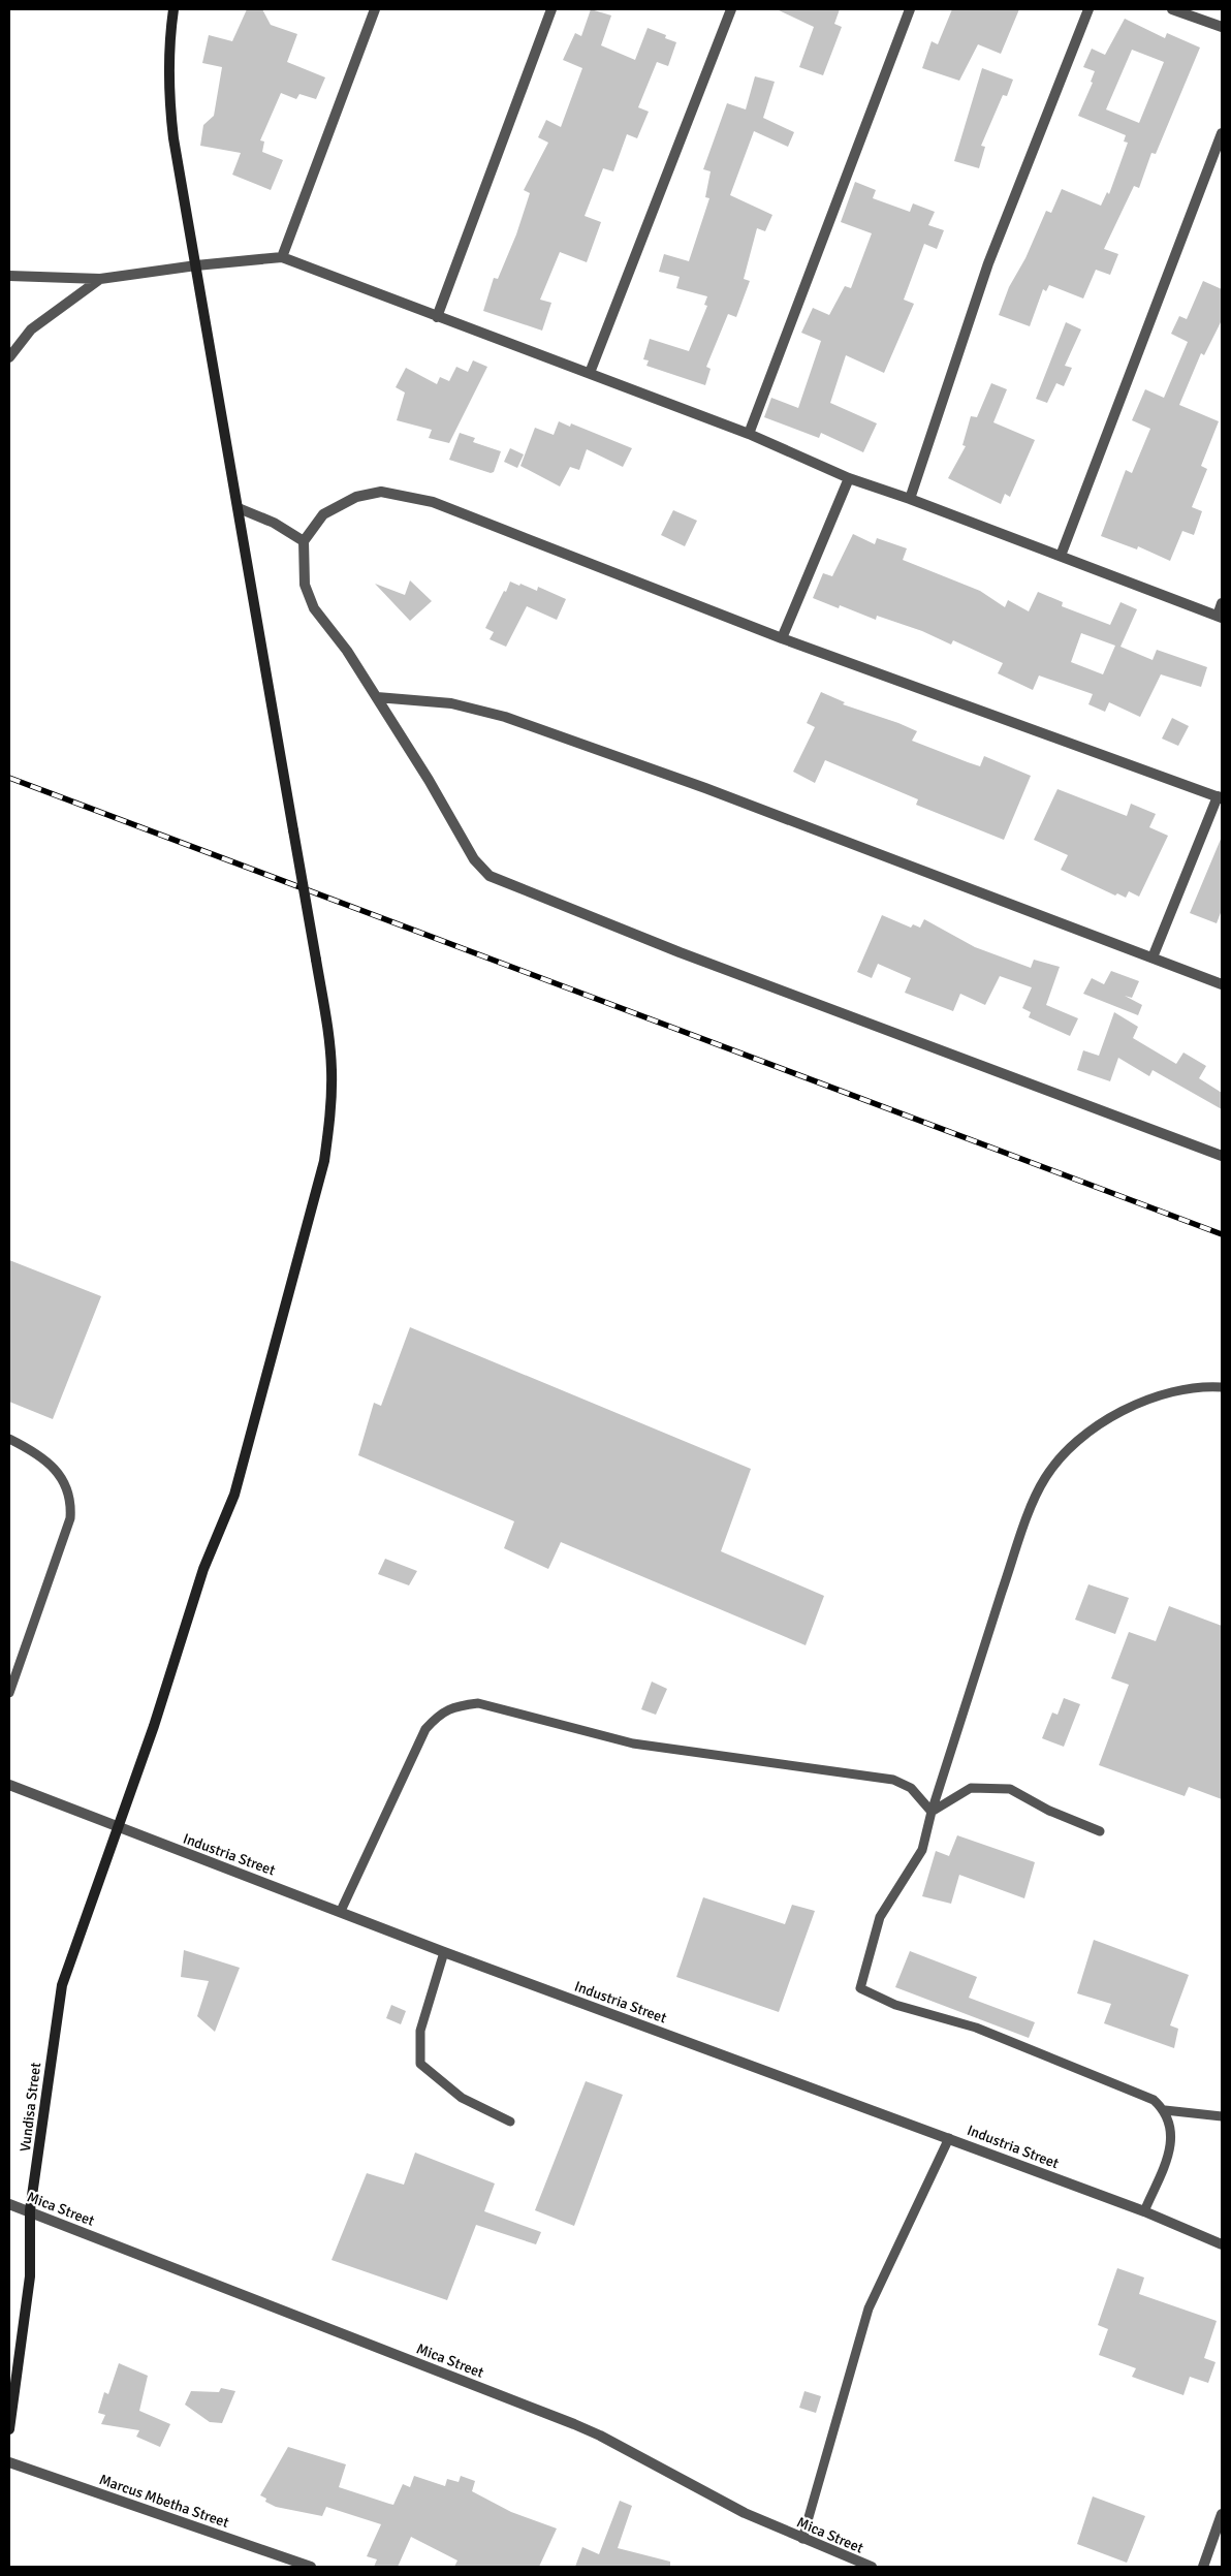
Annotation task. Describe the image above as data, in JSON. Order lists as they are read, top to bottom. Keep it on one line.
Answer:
{"streets":{"street":["Industria Street","Vundisa Street","Mica Street","Marcus Mbetha Street"]},"crossings":[["Industria Street","Vundisa Street"],["Vundisa Street","Mica Street"]]}
